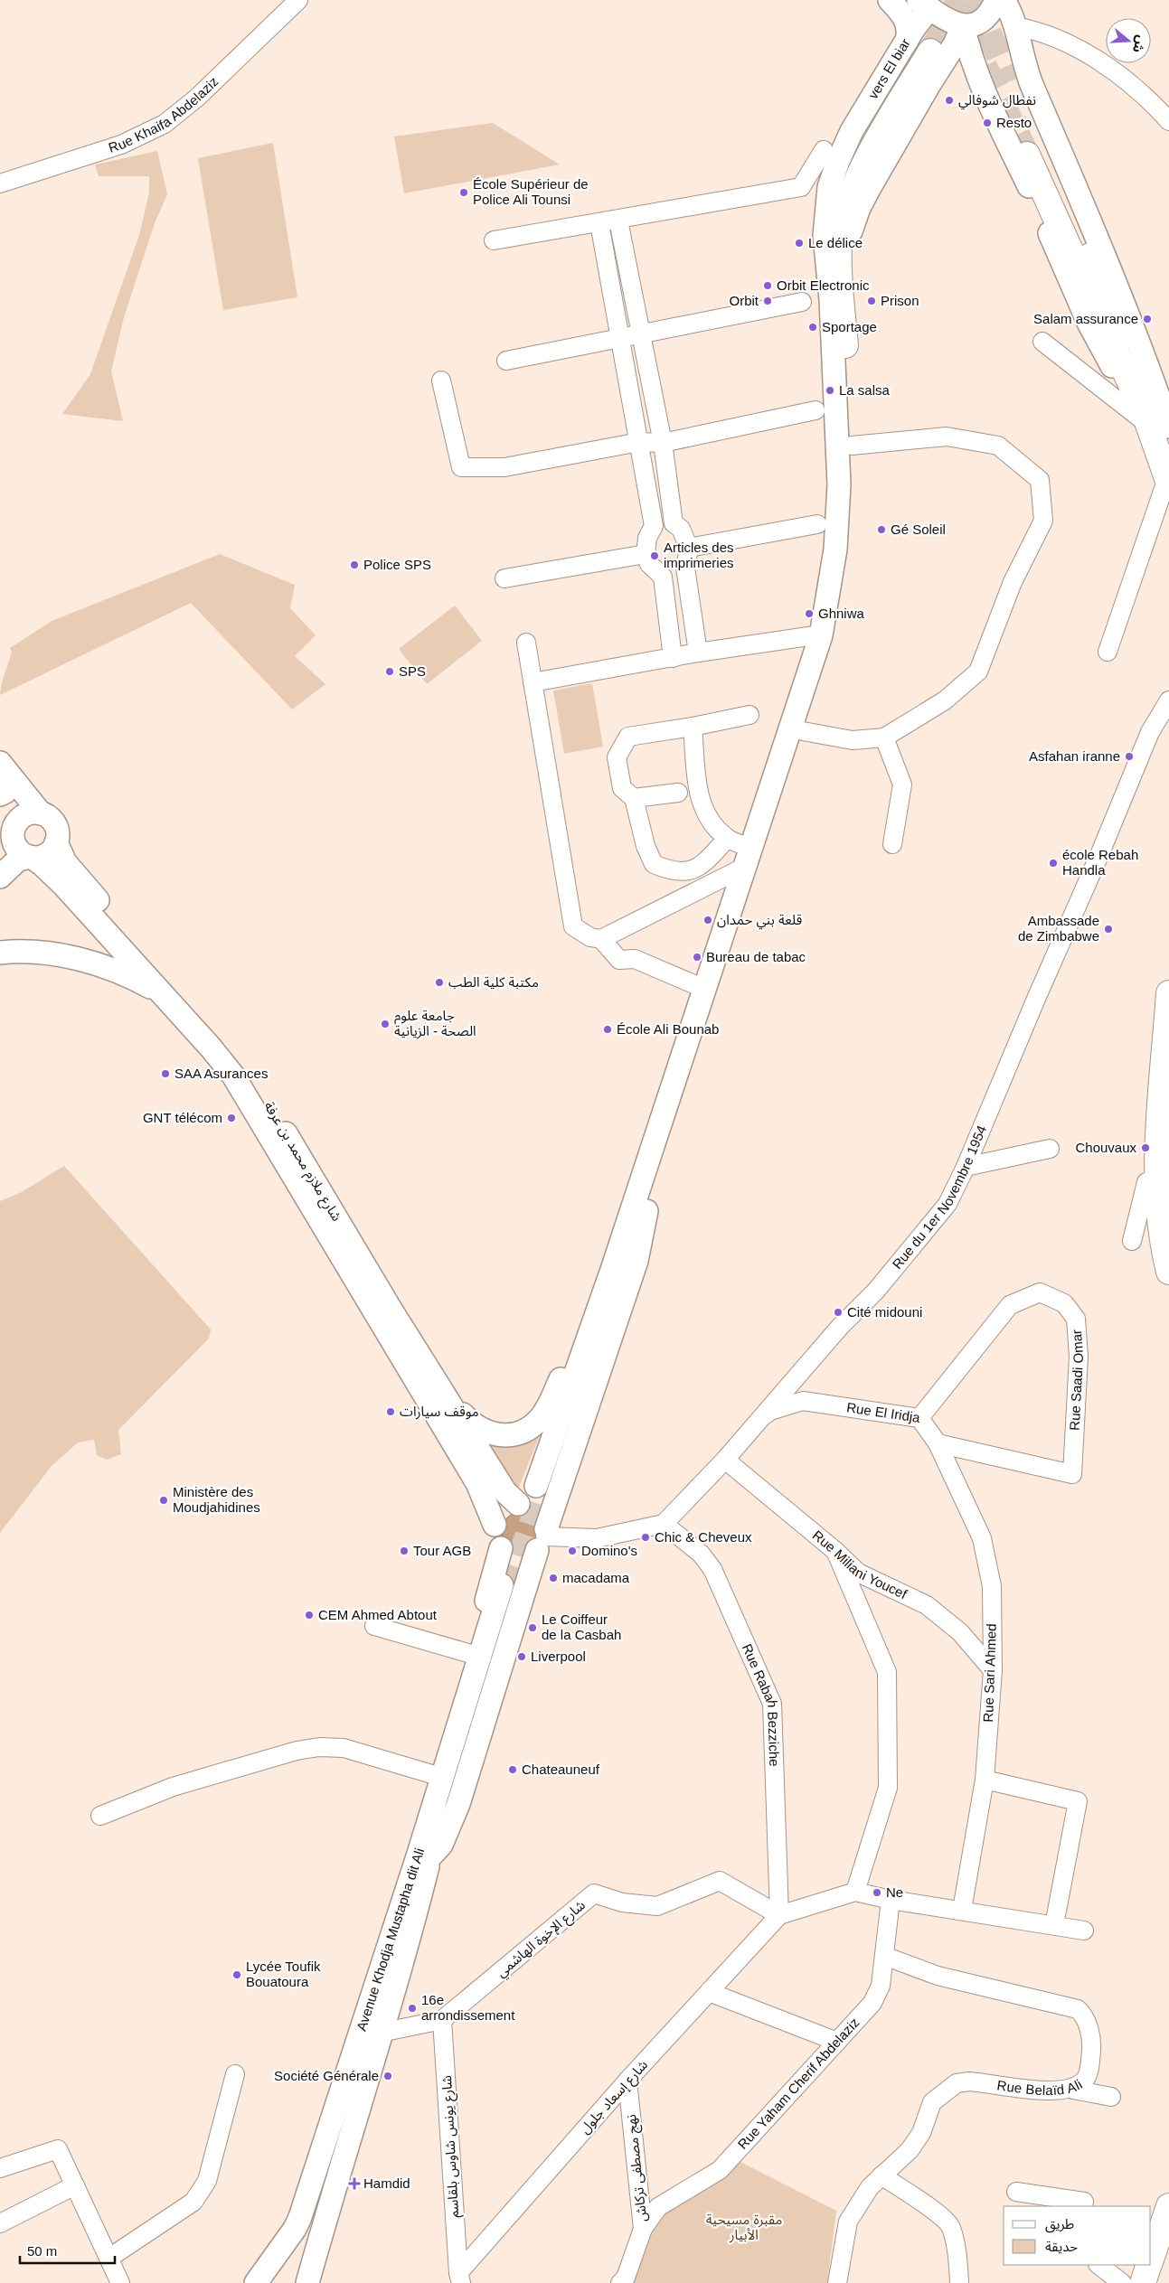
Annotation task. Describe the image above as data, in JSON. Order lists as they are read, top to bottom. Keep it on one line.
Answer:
{"streets":{"main road":["vers El biar","شارع ملازم محمد بن عرفة","Avenue Khodja Mustapha dit Ali"],"street":["Rue Khaifa Abdelaziz","Rue du 1er Novembre 1954","Rue Saadi Omar","Rue El Iridja","Rue Miliani Youcef","Rue Sari Ahmed","Rue Rabah Bezziche","شارع الإخوة الهاشمي","Rue Belaïd Ali","Rue Yaham Cherif Abdelaziz","شارع إسعاد جلول","شارع يونس شاوس بلقاسم","نهج مصطفى تركاش"]},"crossings":[["Rue du 1er Novembre 1954","Rue El Iridja"],["Rue du 1er Novembre 1954","Rue Miliani Youcef"],["Rue du 1er Novembre 1954","Rue Rabah Bezziche"],["Rue Saadi Omar","Rue El Iridja"],["Rue Saadi Omar","Rue Sari Ahmed"],["Rue El Iridja","Rue Sari Ahmed"],["Rue Miliani Youcef","Rue Sari Ahmed"],["Rue Rabah Bezziche","شارع الإخوة الهاشمي"],["Rue Rabah Bezziche","شارع إسعاد جلول"],["شارع الإخوة الهاشمي","Avenue Khodja Mustapha dit Ali"],["شارع الإخوة الهاشمي","شارع إسعاد جلول"],["شارع الإخوة الهاشمي","شارع يونس شاوس بلقاسم"],["Rue Belaïd Ali","Rue Yaham Cherif Abdelaziz"],["Rue Yaham Cherif Abdelaziz","نهج مصطفى تركاش"],["شارع إسعاد جلول","شارع يونس شاوس بلقاسم"],["شارع إسعاد جلول","نهج مصطفى تركاش"]],"parks":["مقبرة مسيحية الأبيار"],"places":{"other":["نفطال شوفالي","Resto","École Supérieur de Police Ali Tounsi","Le délice","Orbit Electronic","Orbit","Prison","Salam assurance","Sportage","La salsa","Gé Soleil","Articles des imprimeries","Police SPS","Ghniwa","SPS","Asfahan iranne","école Rebah Handla","قلعة بني حمدان","Ambassade de Zimbabwe","Bureau de tabac","مكتبة كلية الطب","جامعة علوم الصحة - الزيانية","École Ali Bounab","SAA Asurances","GNT télécom","Chouvaux","Cité midouni","موقف سيارات","Ministère des Moudjahidines","Chic & Cheveux","Tour AGB","Domino's","macadama","CEM Ahmed Abtout","Le Coiffeur de la Casbah","Liverpool","Chateauneuf","Ne","Lycée Toufik Bouatoura","16e arrondissement","Société Générale"],"health":["Hamdid"]},"legend":["طريق","حديقة"],"scale_bar":"50 m","north":"right"}
